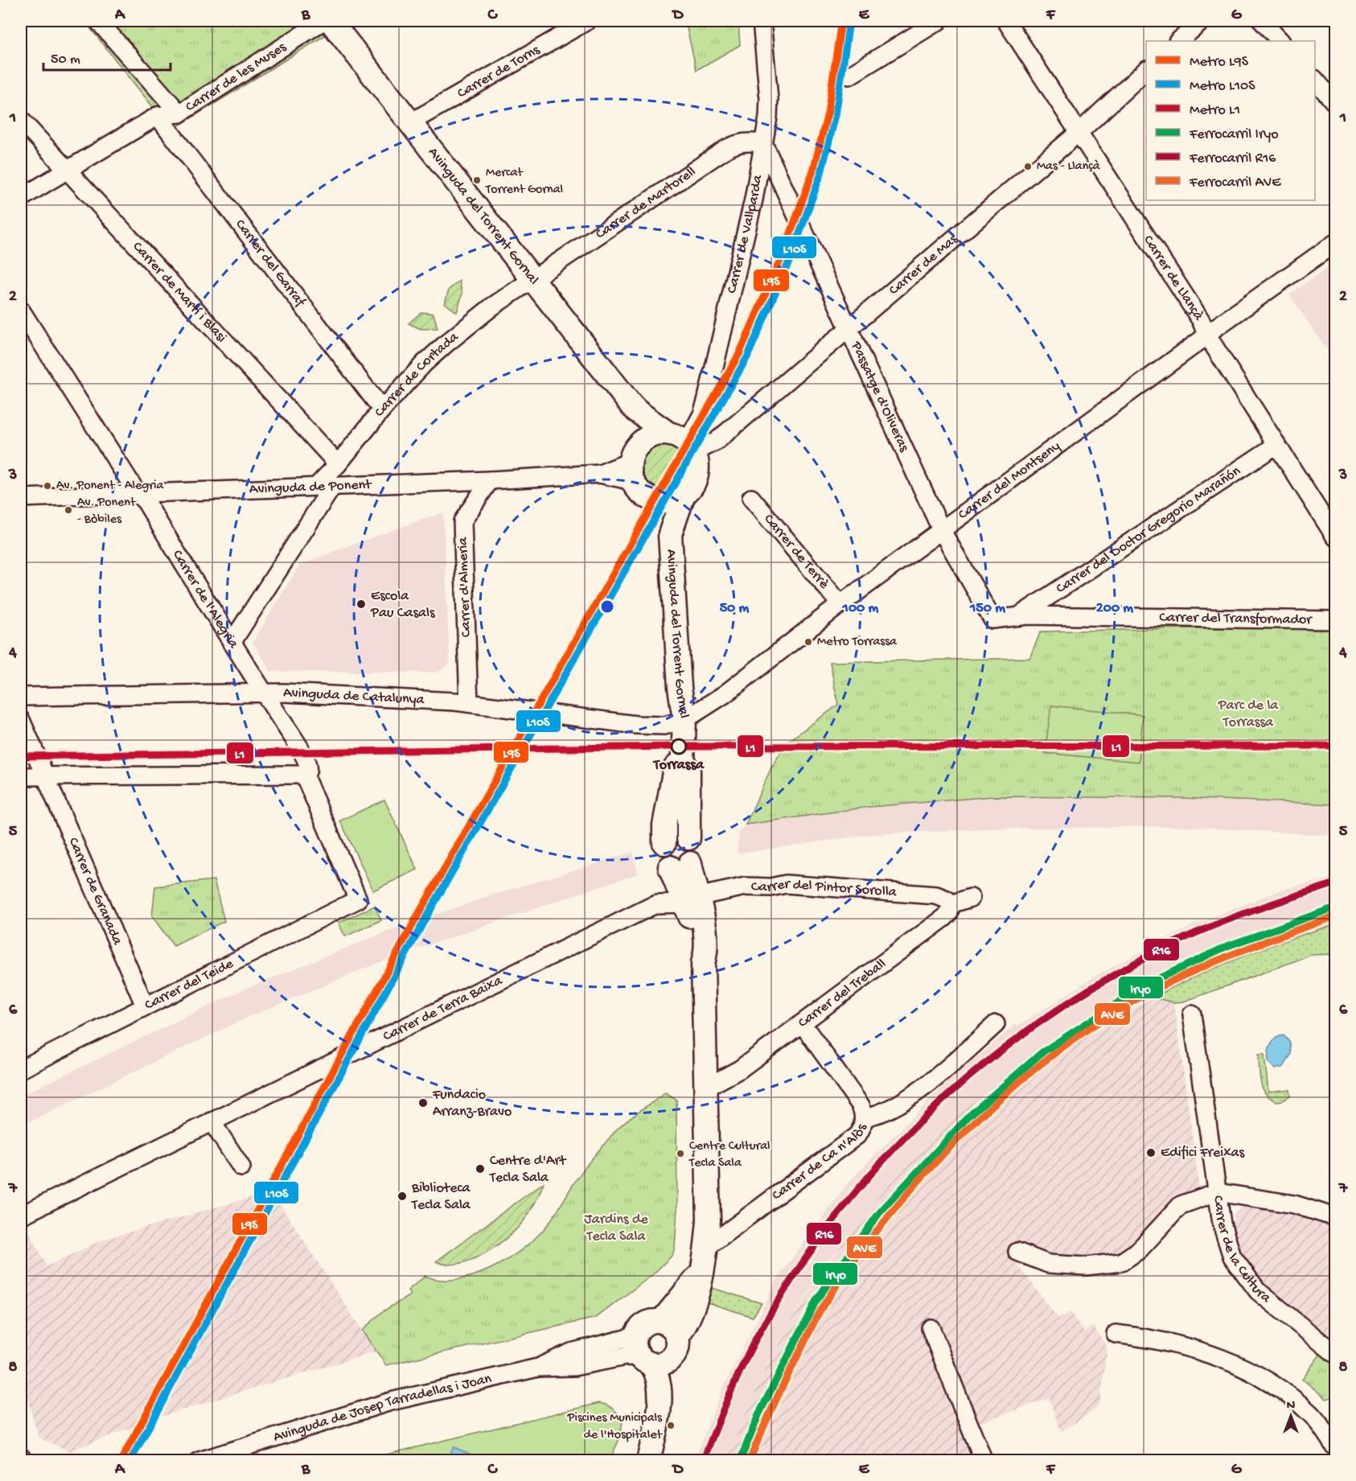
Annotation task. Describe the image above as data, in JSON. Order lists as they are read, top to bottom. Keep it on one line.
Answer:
{"streets":{"street":["Carrer de Torns","Carrer de les Muses","Carrer de Martorell","Avinguda del Torrent Gornal","Carrer de Vallparda","Carrer del Garraf","Carrer de Mas","Carrer de Llançà","Carrer de Martí i Blasi","Carrer de Cortada","Passatge d'Oliveras","Carrer del Montseny","Avinguda de Ponent","Carrer del Doctor Gregorio Marañón","Carrer de Terrè","Carrer d'Almeria","Carrer de l'Alegria","Carrer del Transformador","Avinguda de Catalunya","Carrer del Pintor Sorolla","Carrer de Granada","Carrer del Teide","Carrer del Treball","Carrer de Terra Baixa","Carrer de Ca n'Alòs","Carrer de la Cultura","Avinguda de Josep Tarradellas i Joan"]},"crossings":[["Carrer de Torns","Avinguda del Torrent Gornal"],["Carrer de les Muses","Avinguda del Torrent Gornal"],["Carrer de les Muses","Carrer del Garraf"],["Carrer de les Muses","Carrer de Martí i Blasi"],["Carrer de Martorell","Avinguda del Torrent Gornal"],["Carrer de Martorell","Carrer de Vallparda"],["Carrer de Martorell","Carrer de Cortada"],["Carrer de Martorell","Passatge d'Oliveras"],["Avinguda del Torrent Gornal","Carrer de Vallparda"],["Avinguda del Torrent Gornal","Carrer de Mas"],["Avinguda del Torrent Gornal","Carrer de Cortada"],["Avinguda del Torrent Gornal","Carrer del Montseny"],["Avinguda del Torrent Gornal","Avinguda de Ponent"],["Avinguda del Torrent Gornal","Avinguda de Catalunya"],["Carrer de Vallparda","Carrer de Mas"],["Carrer de Vallparda","Passatge d'Oliveras"],["Carrer de Vallparda","Avinguda de Ponent"],["Carrer del Garraf","Carrer de Cortada"],["Carrer de Mas","Carrer de Llançà"],["Carrer de Mas","Passatge d'Oliveras"],["Carrer de Mas","Avinguda de Ponent"],["Carrer de Llançà","Carrer del Montseny"],["Carrer de Llançà","Carrer del Doctor Gregorio Marañón"],["Carrer de Martí i Blasi","Carrer de Cortada"],["Carrer de Cortada","Avinguda de Ponent"],["Carrer de Cortada","Carrer de l'Alegria"],["Passatge d'Oliveras","Carrer del Montseny"],["Passatge d'Oliveras","Carrer del Doctor Gregorio Marañón"],["Passatge d'Oliveras","Carrer del Transformador"],["Carrer del Montseny","Carrer de Terrè"],["Carrer del Montseny","Avinguda de Catalunya"],["Avinguda de Ponent","Carrer d'Almeria"],["Avinguda de Ponent","Carrer de l'Alegria"],["Carrer del Doctor Gregorio Marañón","Carrer del Transformador"],["Carrer d'Almeria","Avinguda de Catalunya"],["Carrer de l'Alegria","Avinguda de Catalunya"],["Carrer de l'Alegria","Carrer del Teide"],["Carrer del Pintor Sorolla","Carrer del Treball"],["Carrer del Pintor Sorolla","Carrer de Terra Baixa"],["Carrer de Granada","Carrer del Teide"]],"parks":["Parc de la Torrassa","Jardins de Tecla Sala"],"places":["Mas - Llançà","Mercat Torrent Gornal","Av. Ponent - Alegria","Av. Ponent - Bòbiles","Escola Pau Casals","Metro Torrassa","Torrassa","Fundacio Arranz-Bravo","Edifici Freixas","Centre Cultural Tecla Sala","Centre d'Art Tecla Sala","Biblioteca Tecla Sala","Piscines Municipals de l'Hospitalet"],"lines":["metro line L9S","metro line L10S","metro line L1","rail line R16","rail line Iryo","rail line AVE"],"legend":["Metro L9S","Metro L10S","Metro L1","Ferrocarril Iryo","Ferrocarril R16","Ferrocarril AVE"],"scale_bar":"50 m","north":"top","grid":{"columns":["A","B","C","D","E","F","G"],"rows":["1","2","3","4","5","6","7","8"]},"rings":["50 m","100 m","150 m","200 m"]}
